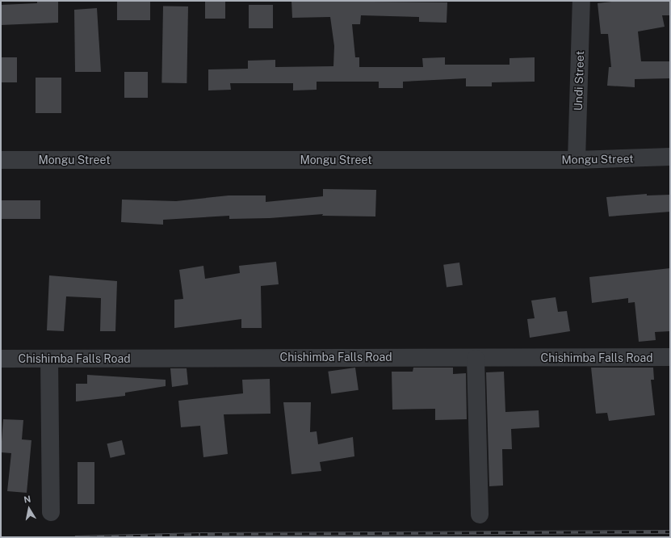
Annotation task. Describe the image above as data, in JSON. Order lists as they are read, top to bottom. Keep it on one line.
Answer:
{"streets":{"street":["Undi Street","Mongu Street","Chishimba Falls Road"]},"crossings":[["Undi Street","Mongu Street"]],"north":"top"}
